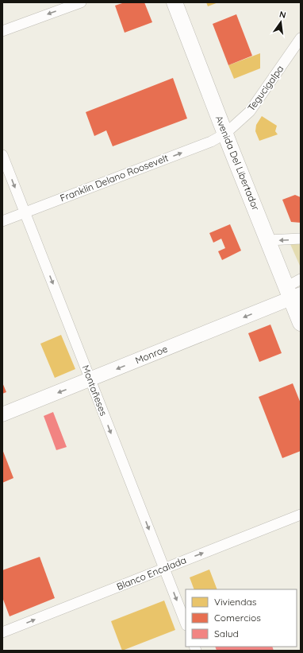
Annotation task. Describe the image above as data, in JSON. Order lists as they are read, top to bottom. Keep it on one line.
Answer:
{"streets":{"main road":["Avenida Del Libertador","Monroe"],"street":["Tegucigalpa","Franklin Delano Roosevelt","Montañeses","Blanco Encalada"]},"crossings":[["Tegucigalpa","Avenida Del Libertador"],["Tegucigalpa","Franklin Delano Roosevelt"],["Avenida Del Libertador","Franklin Delano Roosevelt"],["Avenida Del Libertador","Monroe"],["Franklin Delano Roosevelt","Montañeses"],["Monroe","Montañeses"],["Montañeses","Blanco Encalada"]],"one_way":["Franklin Delano Roosevelt","Monroe","Montañeses","Blanco Encalada"],"legend":["Viviendas","Comercios","Salud"],"north":"top"}
